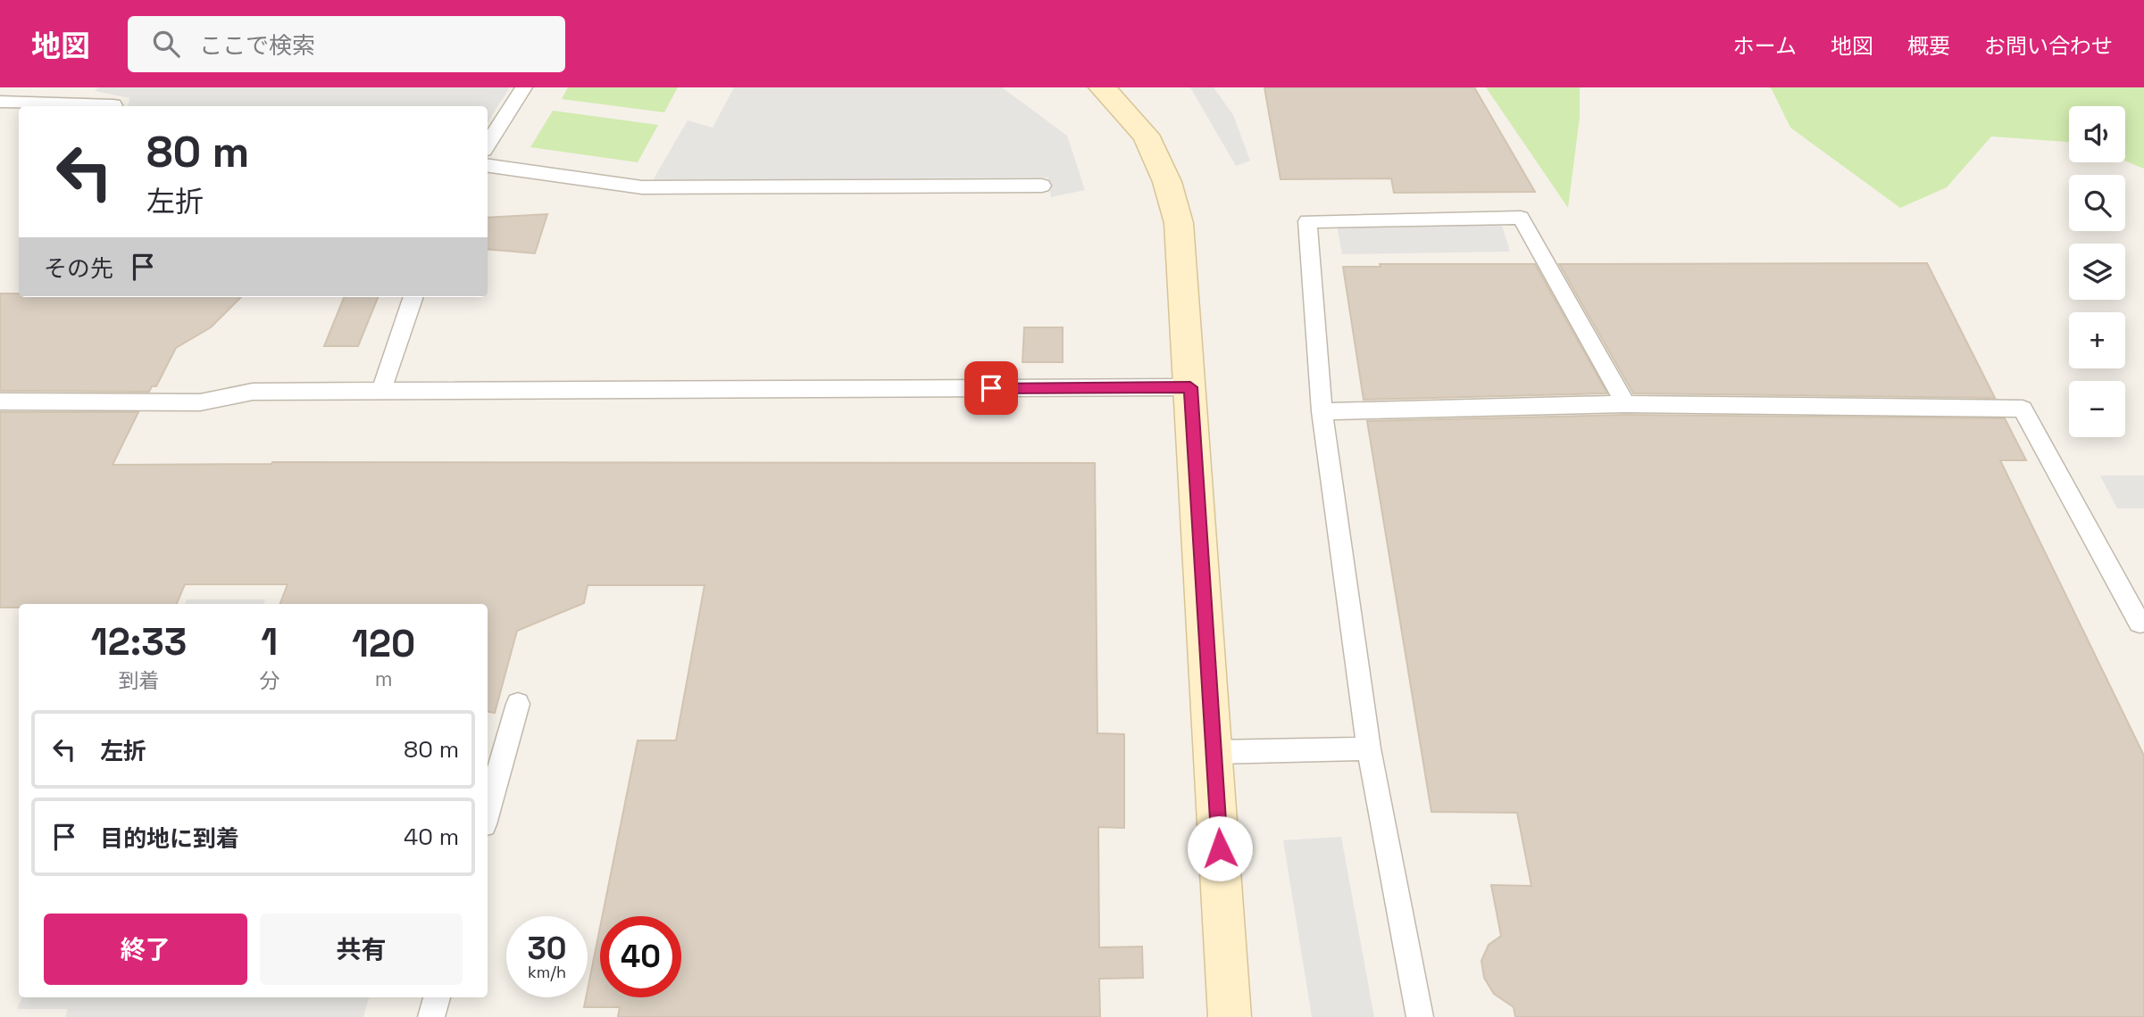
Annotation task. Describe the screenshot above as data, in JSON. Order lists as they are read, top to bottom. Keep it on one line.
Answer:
{"page":{"header":"地図","search":"ここで検索","nav":["ホーム","地図","概要","お問い合わせ"],"map_buttons":["+","−"],"turn":["80 m","左折"],"then":"その先","eta":["12:33","到着","1","分","120","m"],"list":[{"name":"左折","value":"80 m"},{"name":"目的地に到着","value":"40 m"}],"buttons":["終了","共有"],"speed":"30 km/h","limit":"40"}}
